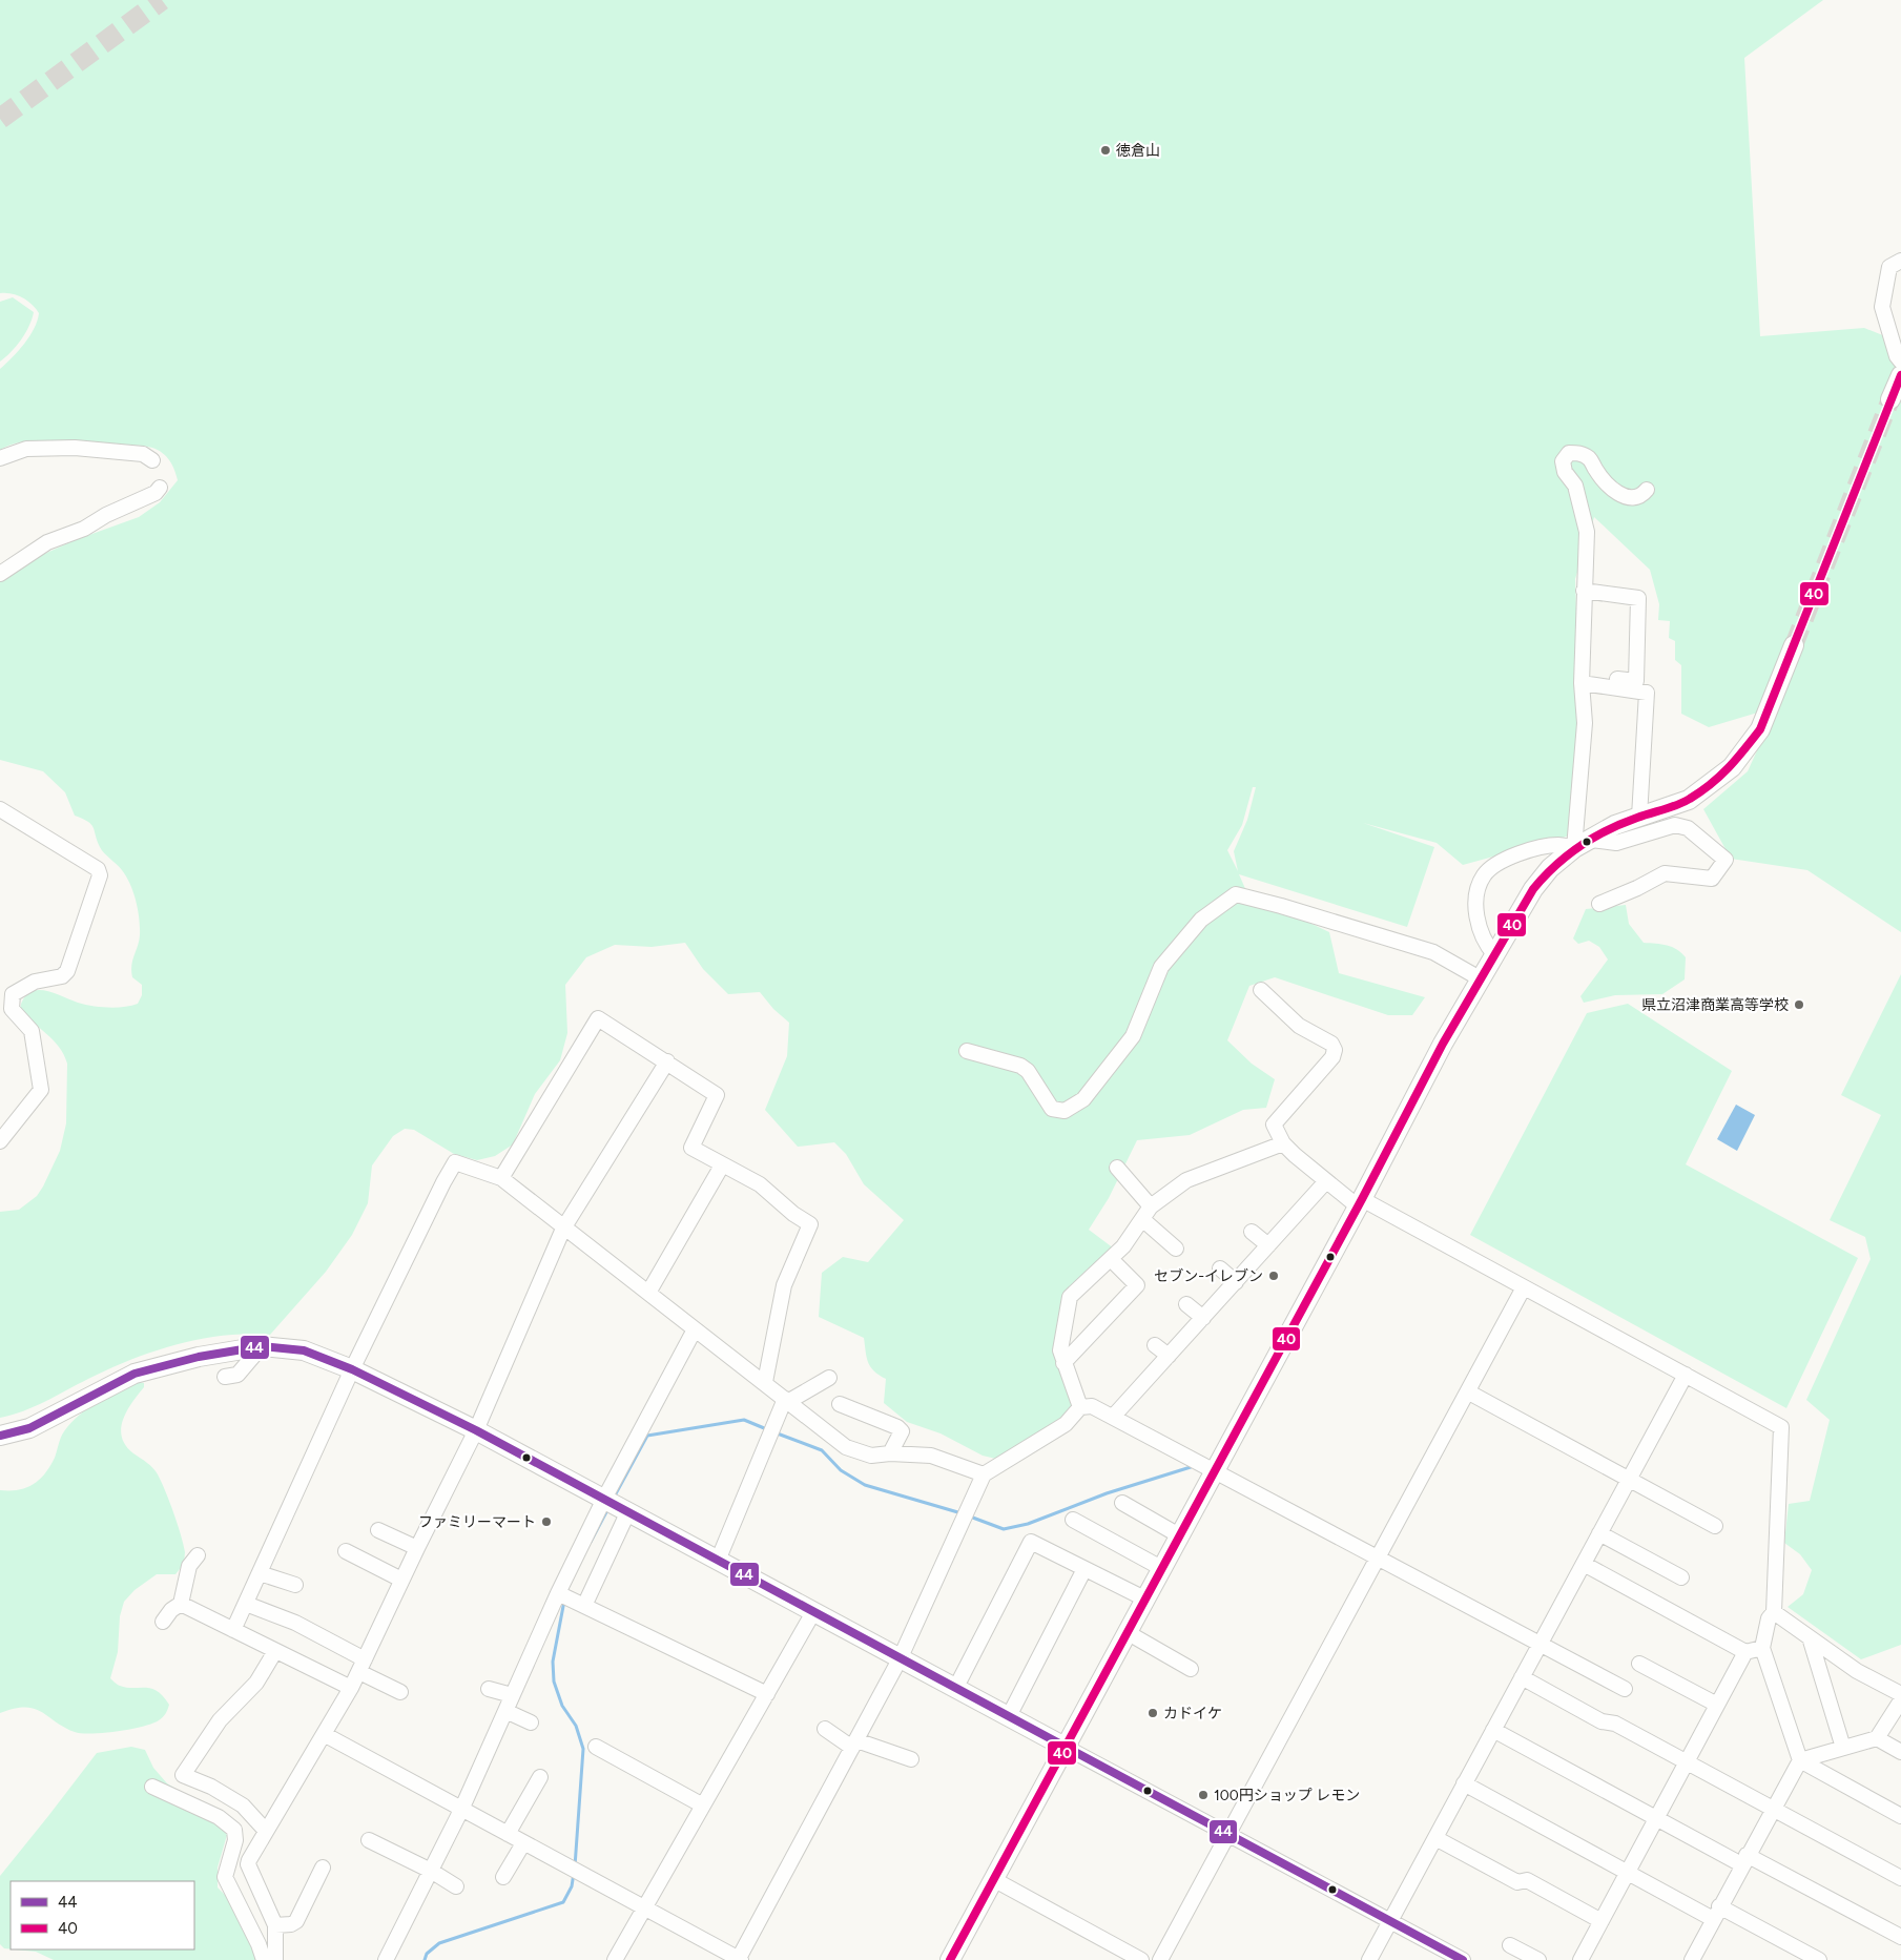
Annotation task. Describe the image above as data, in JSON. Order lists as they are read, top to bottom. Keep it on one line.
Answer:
{"places":["徳倉山","県立沼津商業高等学校","セブン-イレブン","ファミリーマート","カドイケ","100円ショップ レモン"],"lines":["transit line 40","transit line 44"],"legend":["44","40"]}
